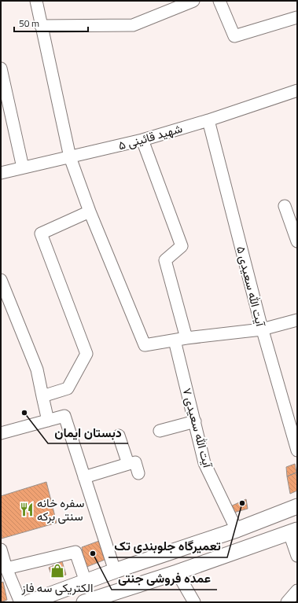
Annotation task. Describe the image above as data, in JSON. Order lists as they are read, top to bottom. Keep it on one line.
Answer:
{"streets":{"street":["شهید قائینی ۵","آیت الله سعیدی ۵","آیت الله سعیدی ۷"]},"crossings":[["شهید قائینی ۵","آیت الله سعیدی ۵"]],"places":{"other":["دبستان ایمان","تعمیرگاه جلوبندی تک","عمده فروشی جنتی"],"restaurant":["سفره خانه سنتی برکه"],"shop":["الکتریکی سه فاز"]},"scale_bar":"50 m"}
